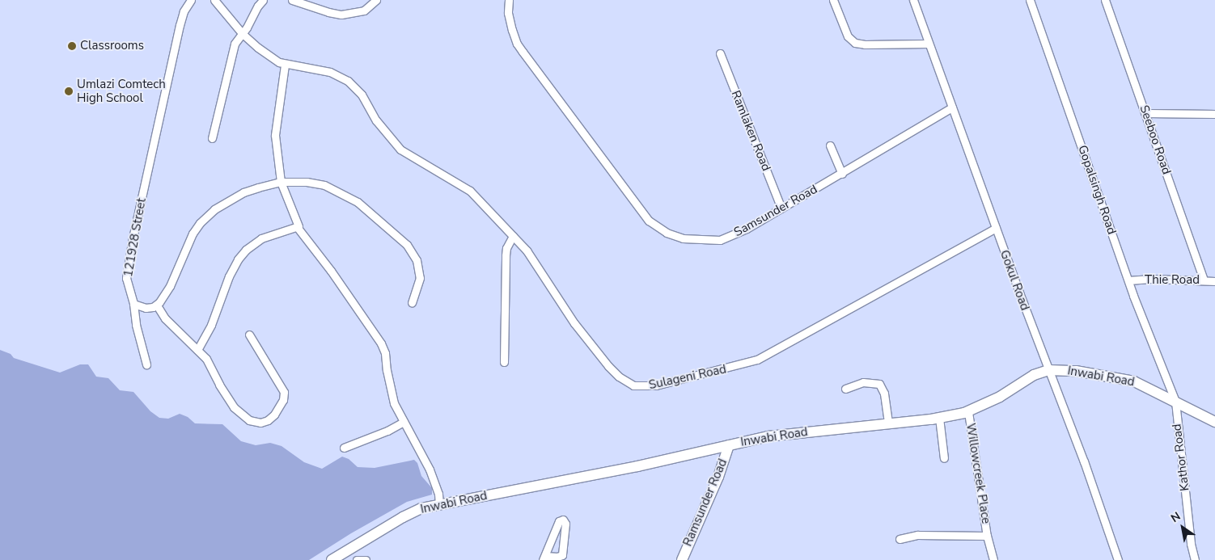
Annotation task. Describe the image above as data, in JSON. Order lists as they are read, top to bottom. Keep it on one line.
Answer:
{"streets":{"street":["Ramlaken Road","Seeboo Road","Gopalsingh Road","Samsunder Road","121928 Street","Gokul Road","Thie Road","Inwabi Road","Sulageni Road","Kathor Road","Willowcreek Place","Ramsunder Road"]},"crossings":[["Ramlaken Road","Samsunder Road"],["Seeboo Road","Thie Road"],["Gopalsingh Road","Thie Road"],["Gopalsingh Road","Inwabi Road"],["Gopalsingh Road","Kathor Road"],["Samsunder Road","Gokul Road"],["Gokul Road","Inwabi Road"],["Gokul Road","Sulageni Road"],["Inwabi Road","Kathor Road"],["Inwabi Road","Willowcreek Place"],["Inwabi Road","Ramsunder Road"]],"places":["Classrooms","Umlazi Comtech High School"],"north":"top left"}
